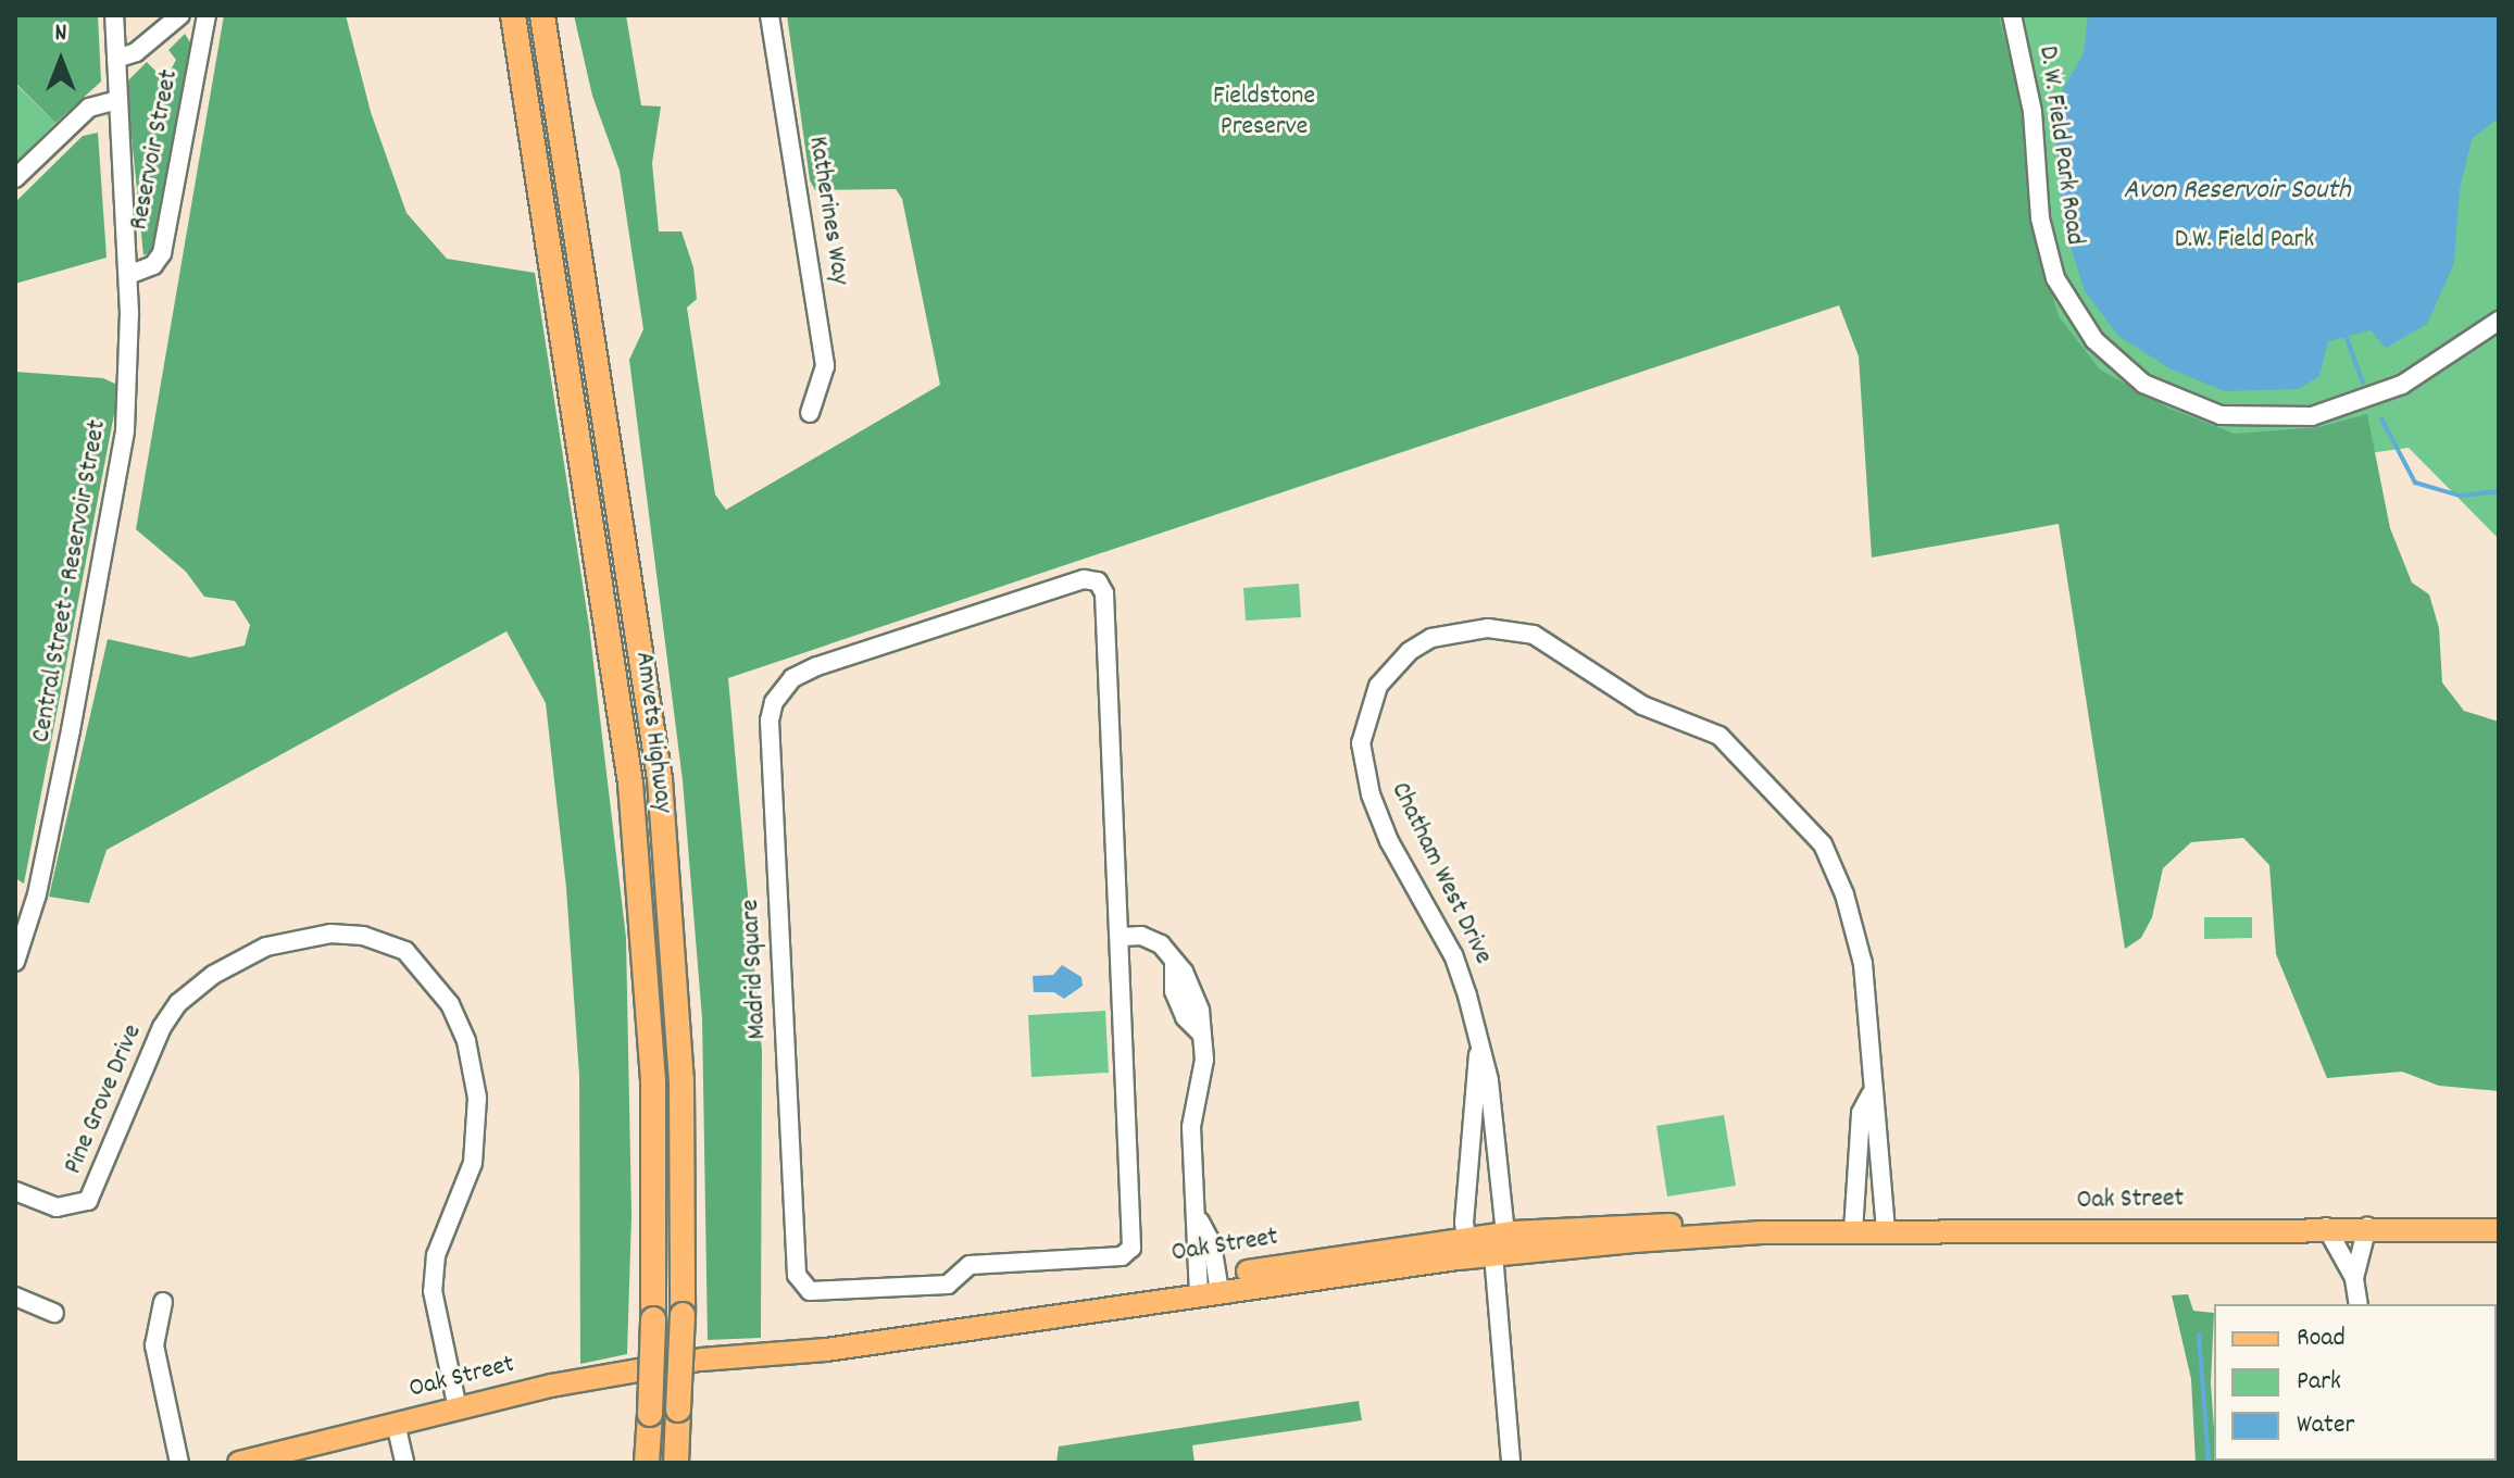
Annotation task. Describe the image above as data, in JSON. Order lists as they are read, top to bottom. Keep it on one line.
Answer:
{"streets":{"highway":["Amvets Highway"],"main road":["Oak Street"],"street":["D. W. Field Park Road","Reservoir Street","Katherines Way","Central Street - Reservoir Street","Chatham West Drive","Madrid Square","Pine Grove Drive"]},"crossings":[["Reservoir Street","Central Street - Reservoir Street"],["Chatham West Drive","Oak Street"],["Pine Grove Drive","Oak Street"]],"water":["Avon Reservoir South"],"parks":["Fieldstone Preserve","D.W. Field Park"],"legend":["Road","Park","Water"],"north":"top"}
